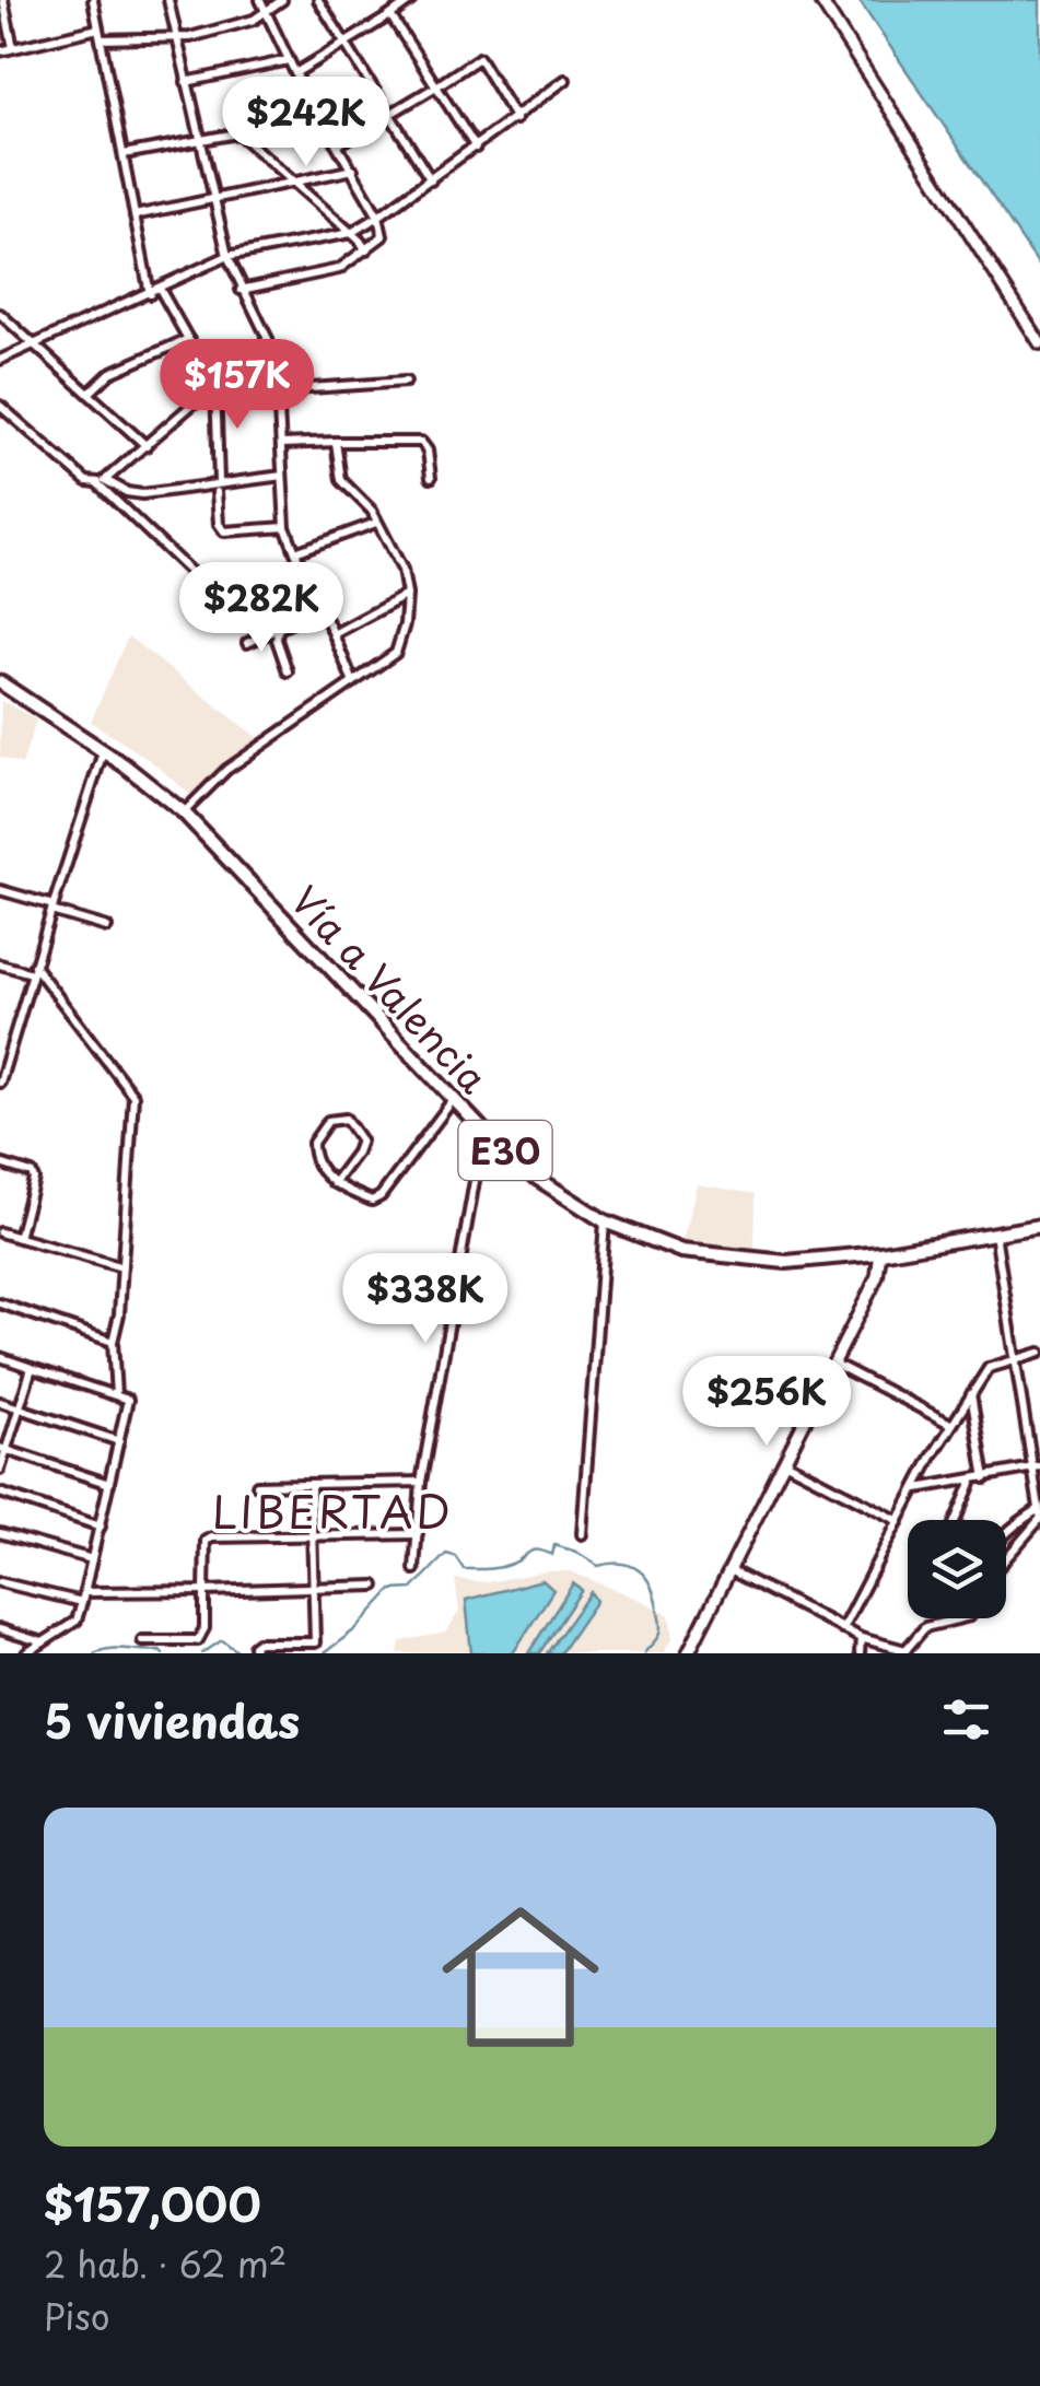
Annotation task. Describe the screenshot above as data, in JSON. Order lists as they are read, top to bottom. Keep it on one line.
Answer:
{"streets":{"highway":["Vía a Valencia","E30"]},"crossings":[["Vía a Valencia","E30"]],"districts":["LIBERTAD"],"page":{"price":["$242K","$157K","$282K","$338K","$256K"],"heading":"5 viviendas","list":[{"name":"$157,000","note":"2 hab. · 62 m² · Piso"}]}}
